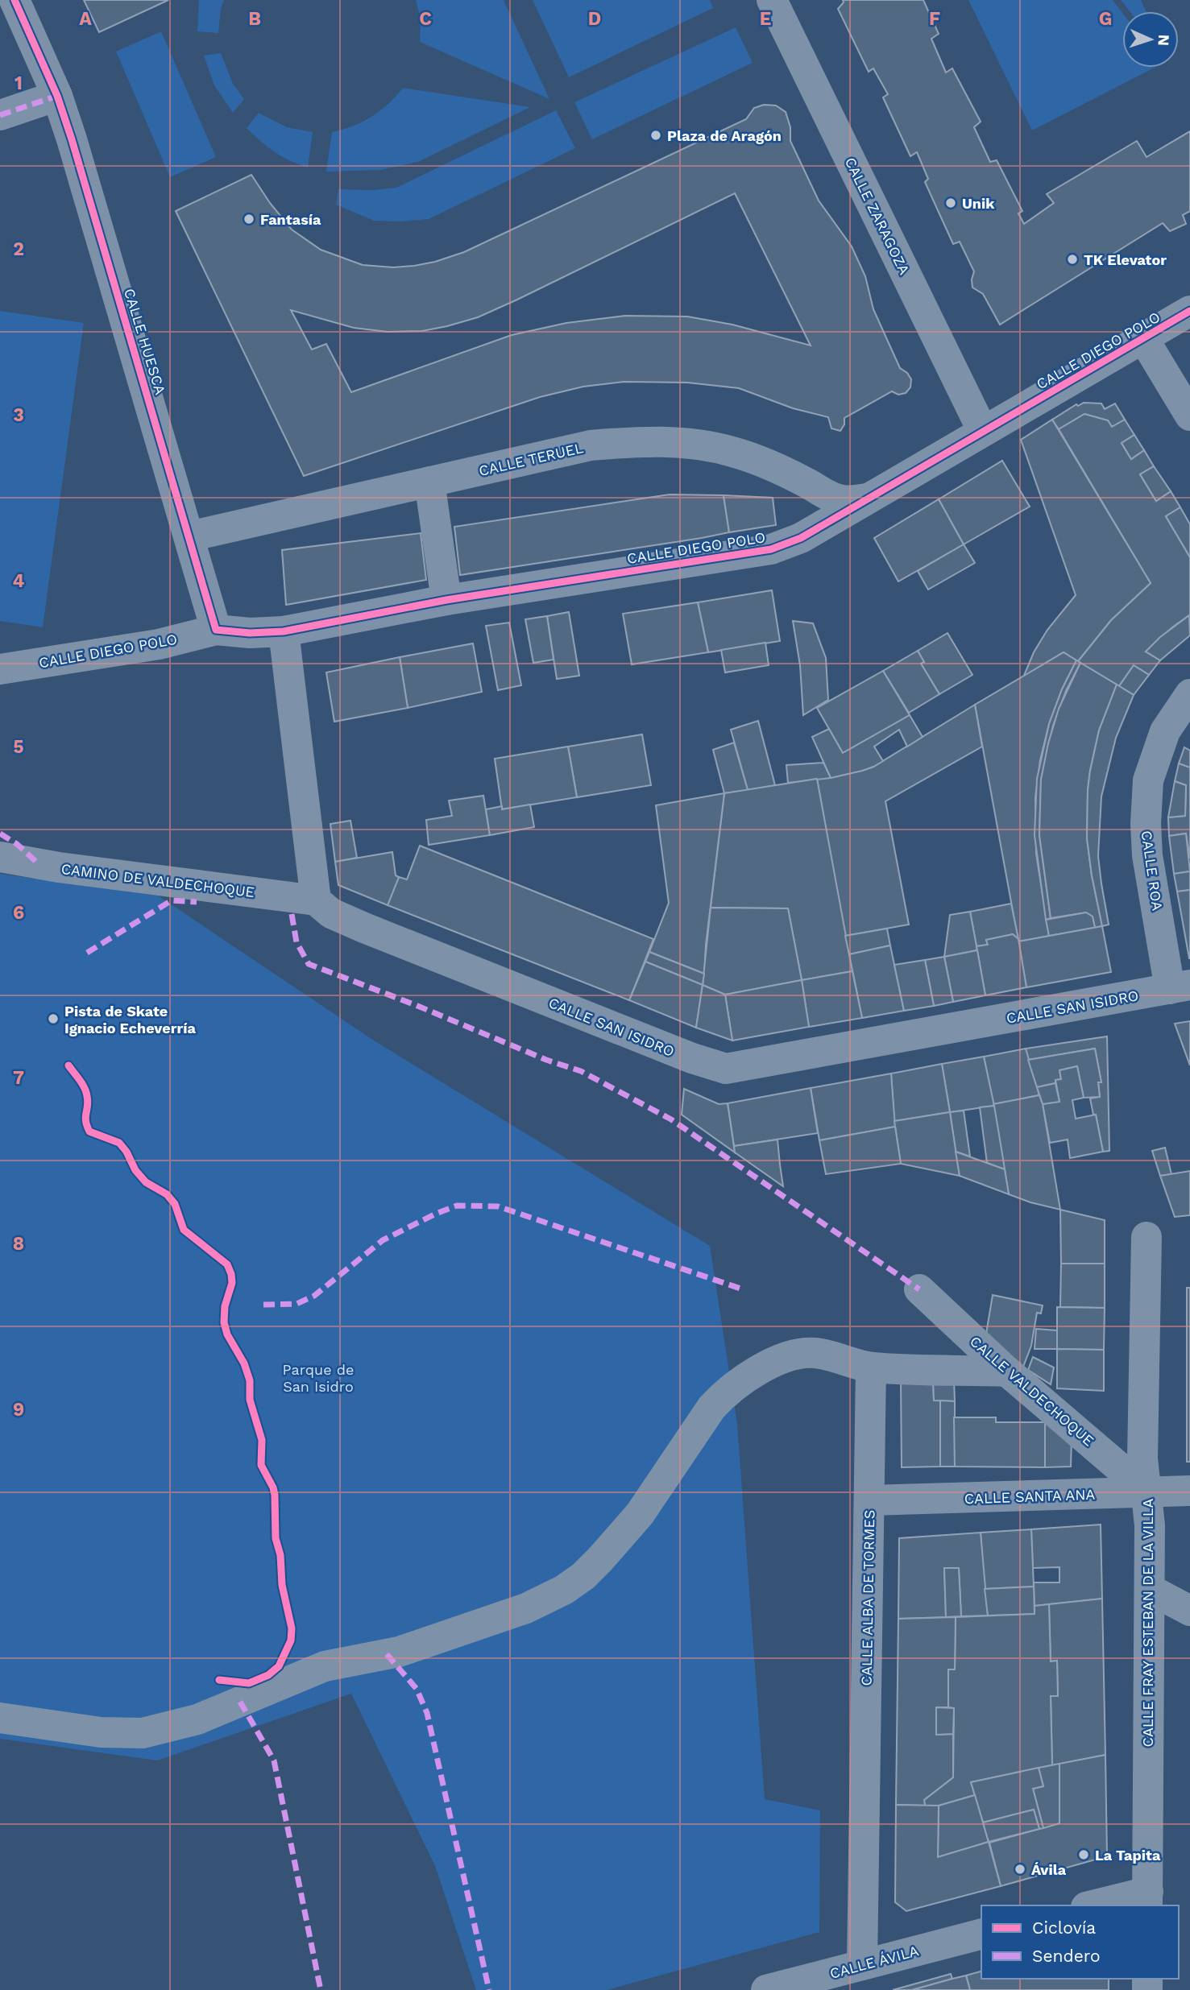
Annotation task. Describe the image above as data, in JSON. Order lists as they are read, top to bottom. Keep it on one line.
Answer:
{"streets":{"street":["CALLE ZARAGOZA","CALLE HUESCA","CALLE DIEGO POLO","CALLE TERUEL","CALLE ROA","CAMINO DE VALDECHOQUE","CALLE SAN ISIDRO","CALLE VALDECHOQUE","CALLE SANTA ANA","CALLE ALBA DE TORMES","CALLE FRAY ESTEBAN DE LA VILLA","CALLE ÁVILA"]},"crossings":[["CALLE ZARAGOZA","CALLE DIEGO POLO"],["CALLE HUESCA","CALLE DIEGO POLO"],["CALLE HUESCA","CALLE TERUEL"],["CALLE DIEGO POLO","CALLE TERUEL"],["CALLE ROA","CALLE SAN ISIDRO"],["CAMINO DE VALDECHOQUE","CALLE SAN ISIDRO"],["CALLE VALDECHOQUE","CALLE SANTA ANA"],["CALLE VALDECHOQUE","CALLE FRAY ESTEBAN DE LA VILLA"],["CALLE SANTA ANA","CALLE ALBA DE TORMES"],["CALLE SANTA ANA","CALLE FRAY ESTEBAN DE LA VILLA"],["CALLE ALBA DE TORMES","CALLE ÁVILA"]],"parks":["Parque de San Isidro"],"places":["Plaza de Aragón","Unik","Fantasía","TK Elevator","Pista de Skate Ignacio Echeverría","La Tapita","Ávila"],"legend":["Ciclovía","Sendero"],"north":"right","grid":{"columns":["A","B","C","D","E","F","G"],"rows":["1","2","3","4","5","6","7","8","9"]}}
